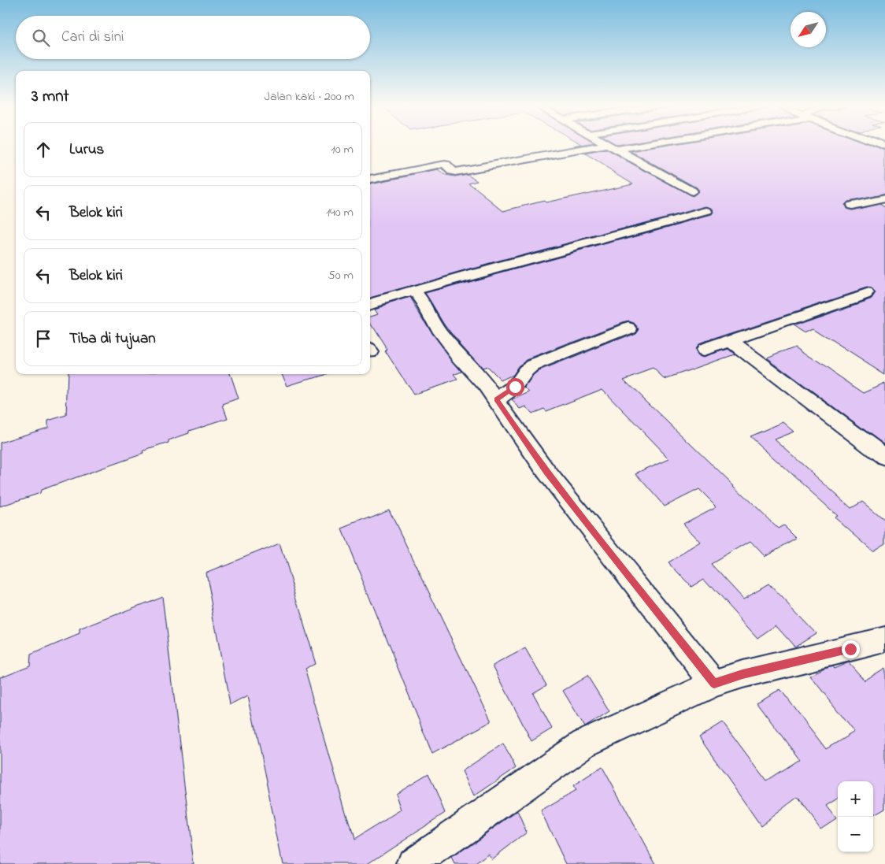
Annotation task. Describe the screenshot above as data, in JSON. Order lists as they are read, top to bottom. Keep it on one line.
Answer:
{"north":"bottom left","page":{"search":"Cari di sini","heading":["3 mnt","Jalan kaki · 200 m"],"list":[["Lurus","10 m"],["Belok kiri","140 m"],["Belok kiri","50 m"],"Tiba di tujuan"],"map_buttons":["+","−"]}}
